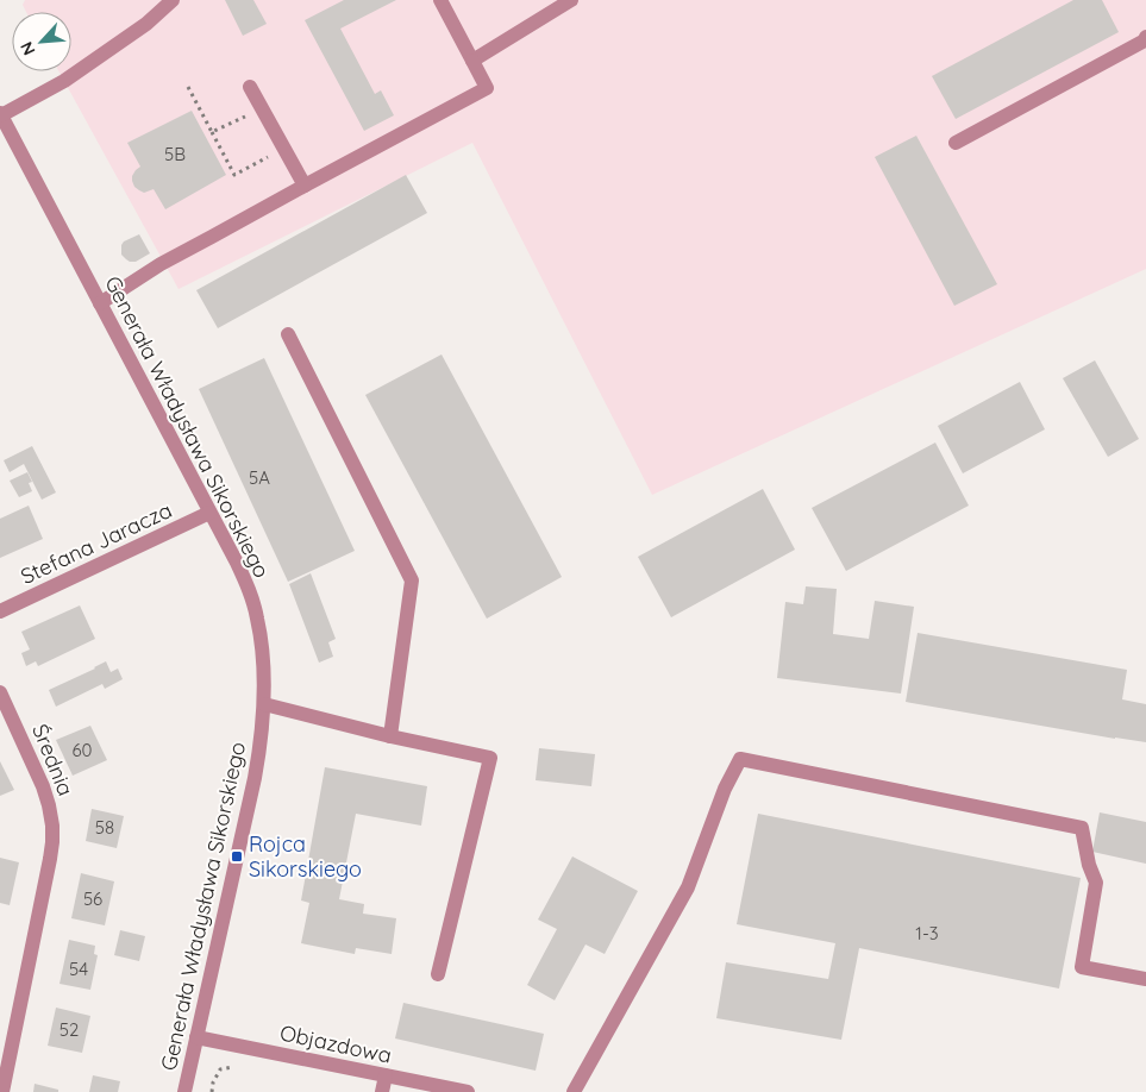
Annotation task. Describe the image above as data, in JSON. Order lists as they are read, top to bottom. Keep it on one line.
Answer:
{"streets":{"street":["Generała Władysława Sikorskiego","Stefana Jaracza","Średnia","Objazdowa"]},"crossings":[["Generała Władysława Sikorskiego","Stefana Jaracza"],["Generała Władysława Sikorskiego","Objazdowa"]],"places":{"transit":["Rojca Sikorskiego"]},"house_numbers":["5B","5A","60","58","56","1-3","54","52"],"north":"bottom left"}
